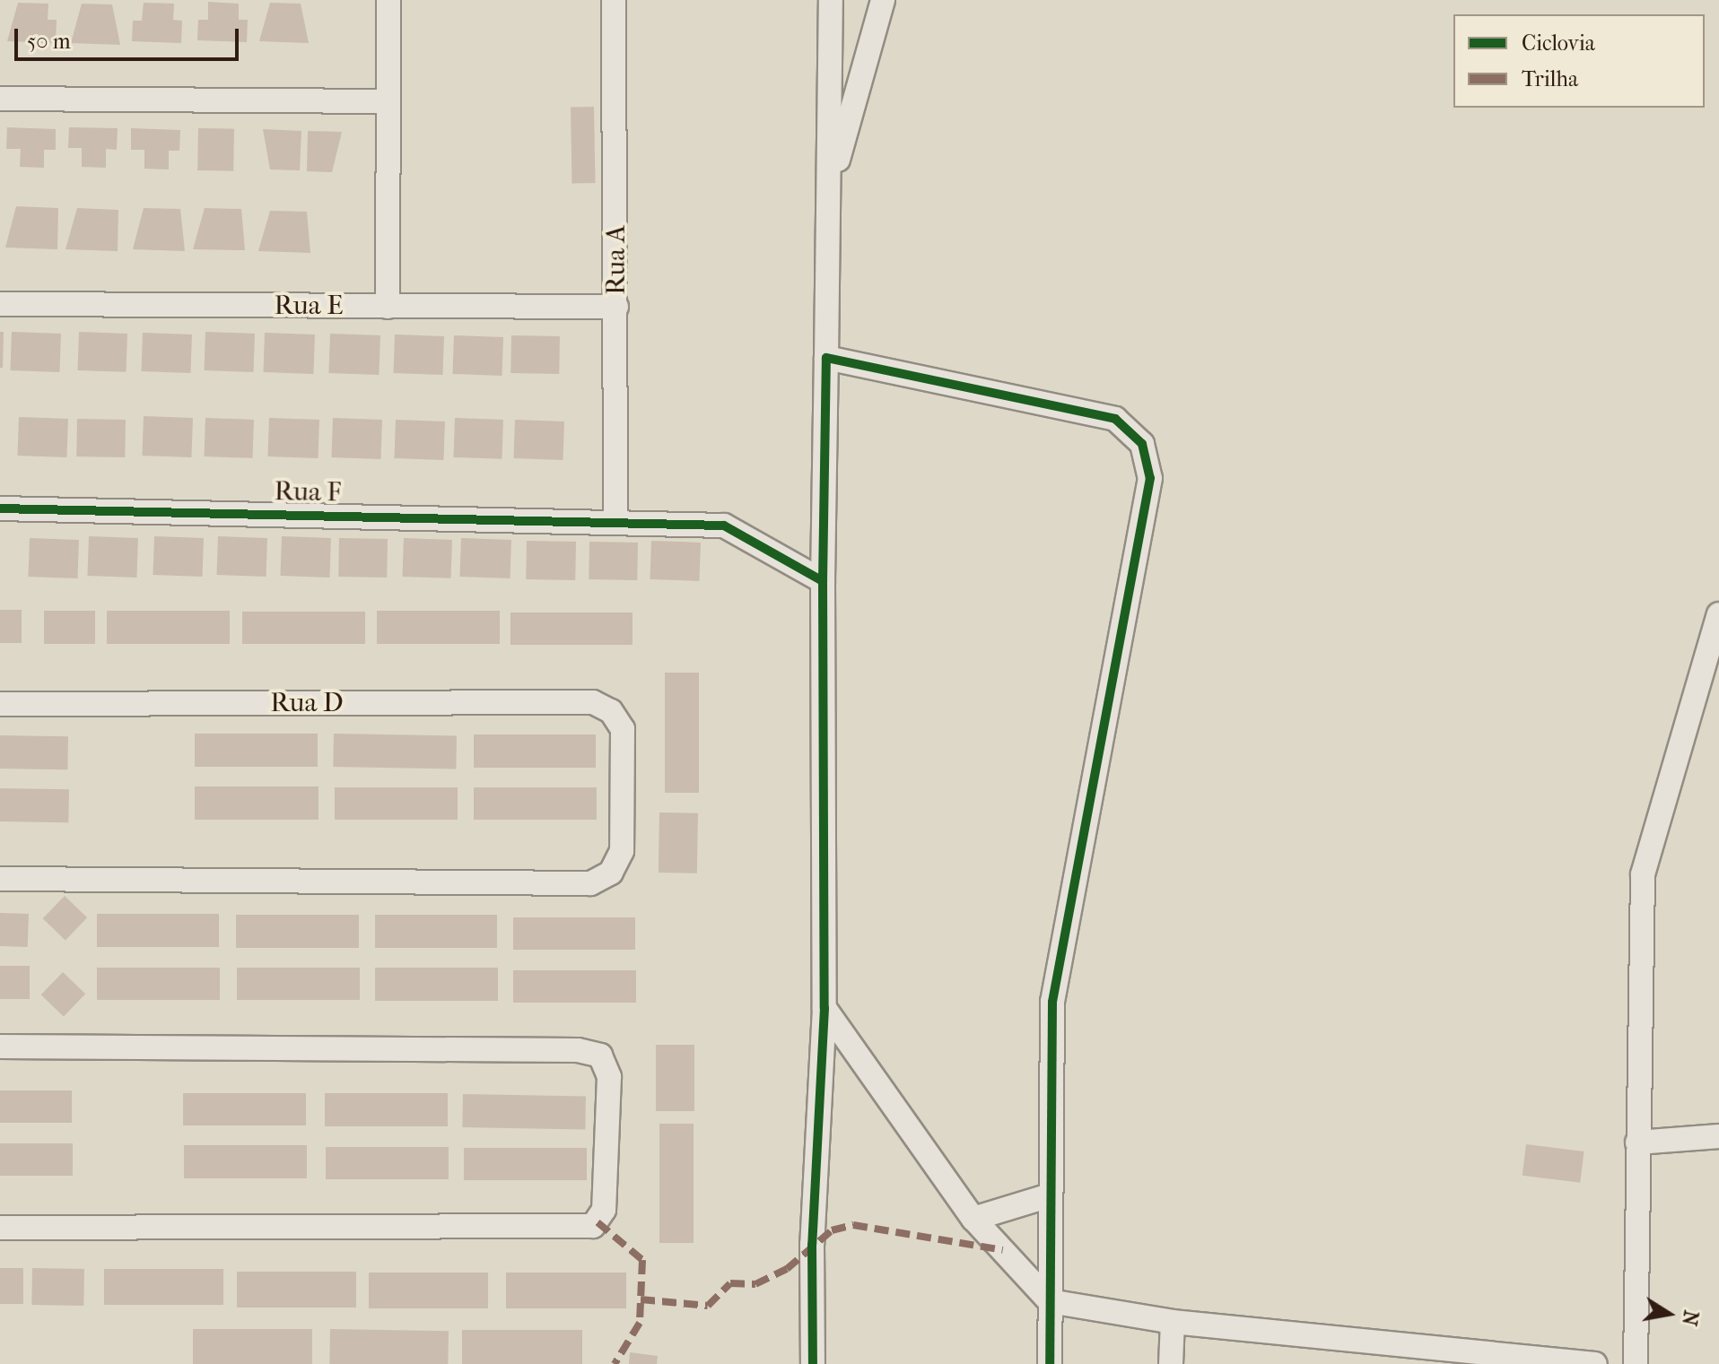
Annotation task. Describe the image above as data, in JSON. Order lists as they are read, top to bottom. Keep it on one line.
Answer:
{"streets":{"street":["Rua A","Rua E","Rua F","Rua D"]},"crossings":[["Rua A","Rua E"],["Rua A","Rua F"]],"legend":["Ciclovia","Trilha"],"scale_bar":"50 m","north":"right"}
